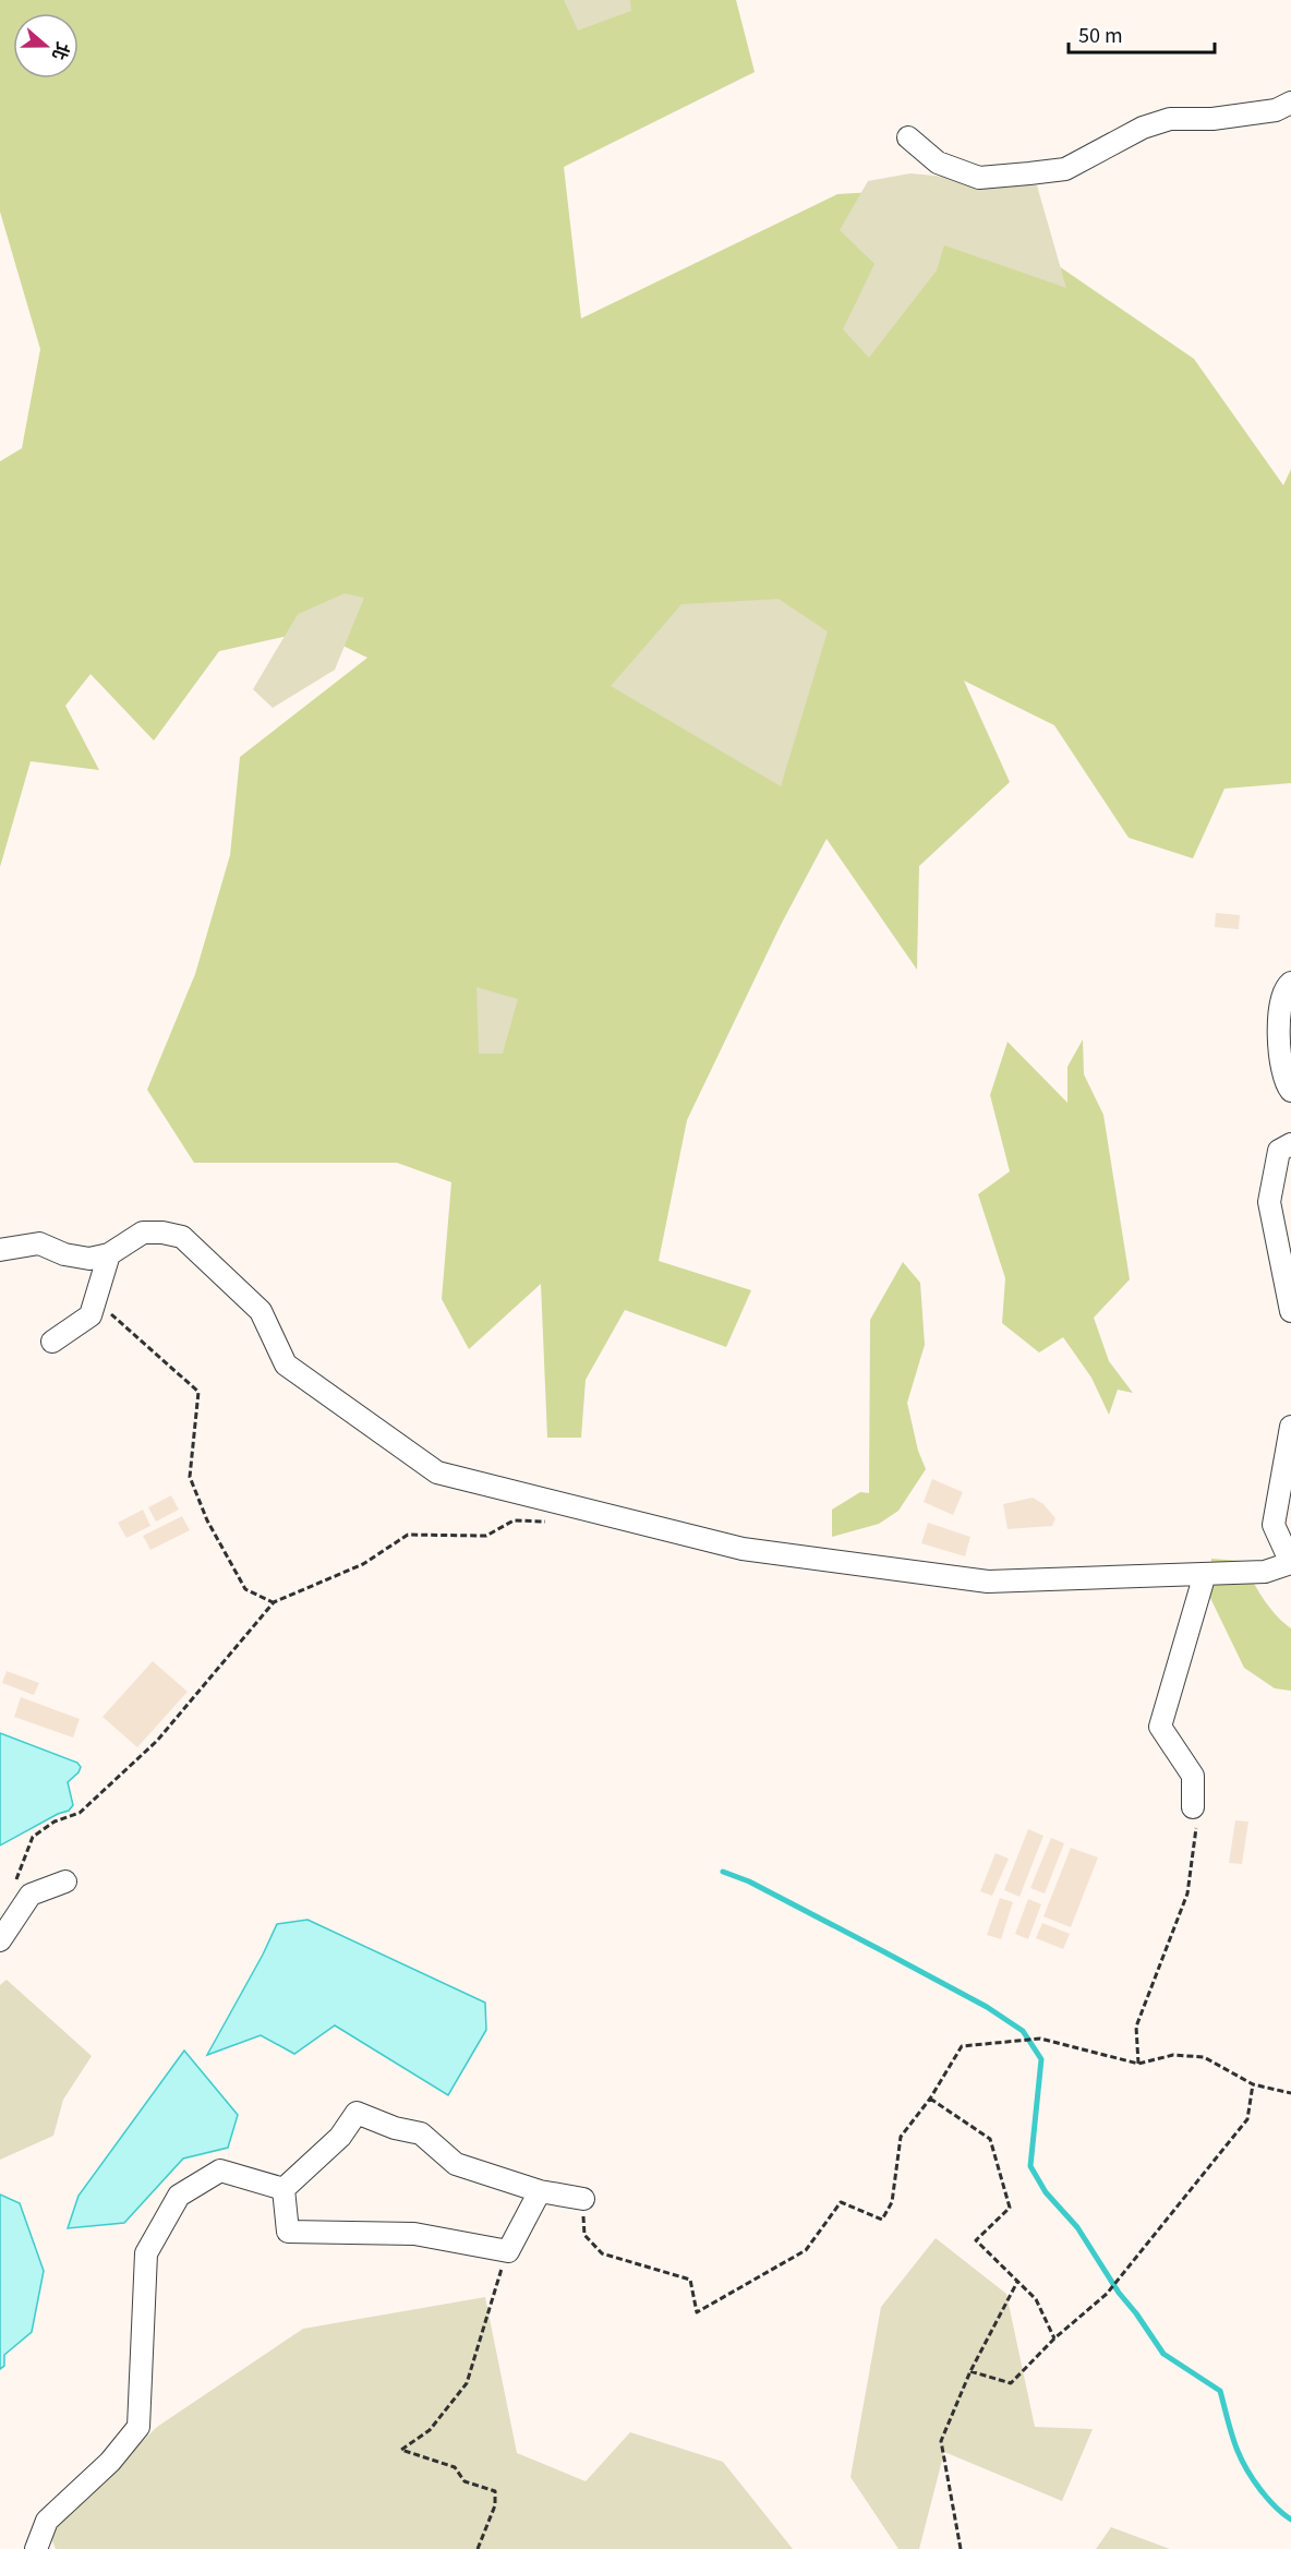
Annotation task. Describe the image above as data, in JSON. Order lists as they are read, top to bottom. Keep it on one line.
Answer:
{"scale_bar":"50 m","north":"right"}
